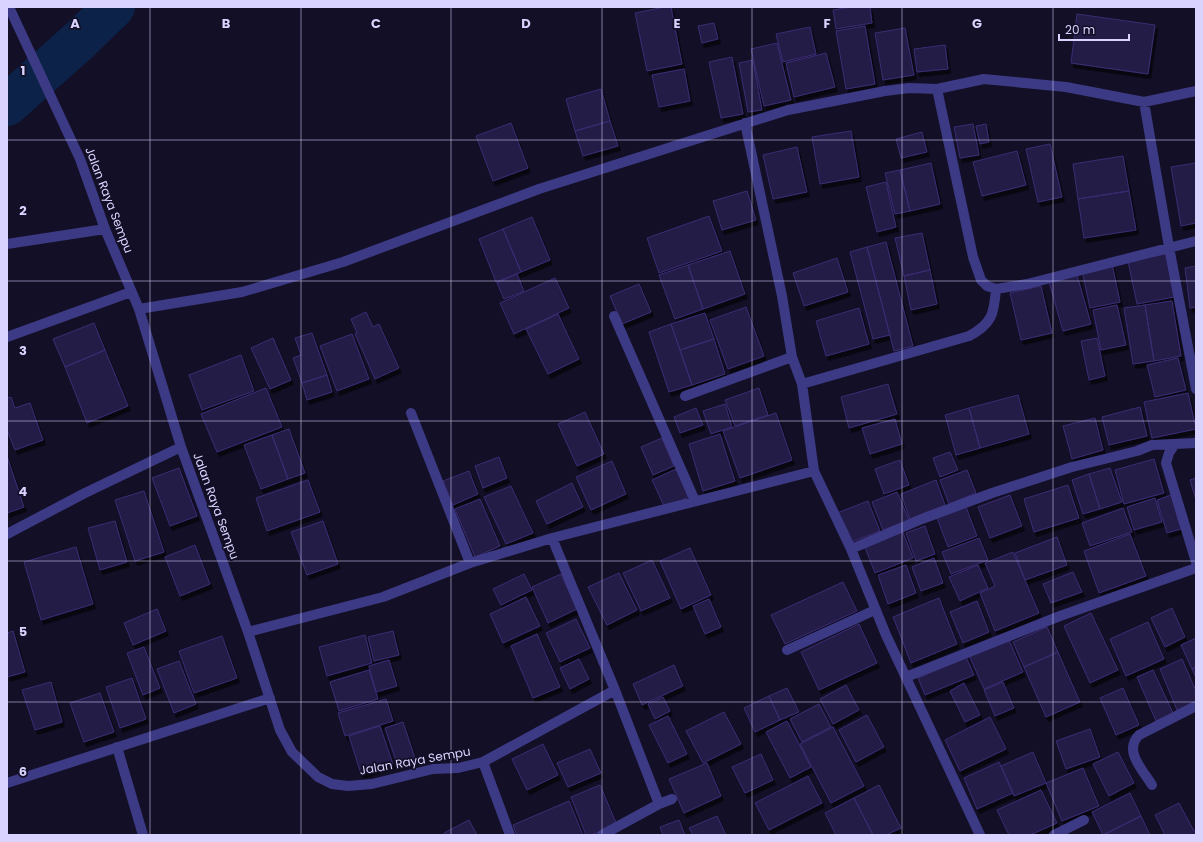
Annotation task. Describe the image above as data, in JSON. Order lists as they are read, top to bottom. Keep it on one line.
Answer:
{"streets":{"street":["Jalan Raya Sempu"]},"scale_bar":"20 m","grid":{"columns":["A","B","C","D","E","F","G"],"rows":["1","2","3","4","5","6"]}}
